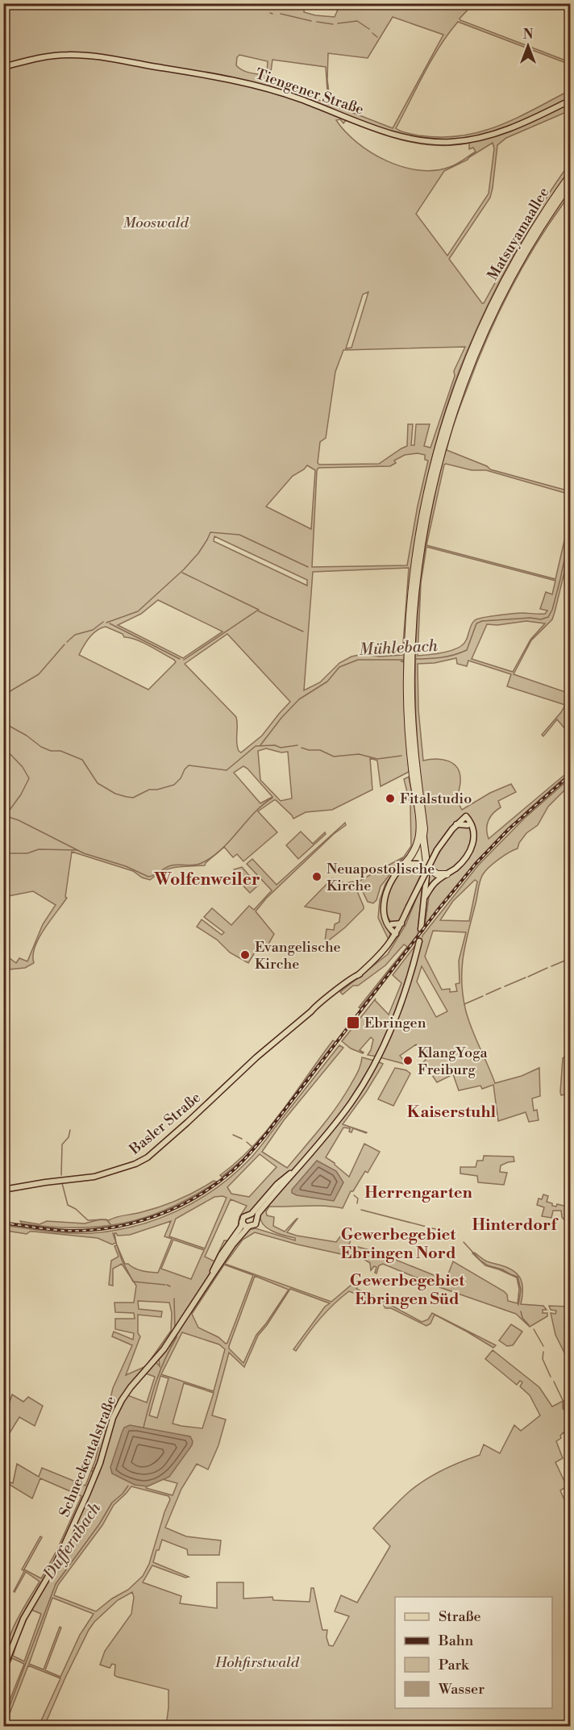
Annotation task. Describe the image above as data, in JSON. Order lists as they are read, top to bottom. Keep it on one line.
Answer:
{"streets":{"highway":["Matsuyamaallee"],"main road":["Tiengener Straße","Basler Straße","Schneckentalstraße"]},"districts":["Wolfenweiler","Kaiserstuhl","Herrengarten","Hinterdorf","Gewerbegebiet Ebringen Nord","Gewerbegebiet Ebringen Süd"],"water":["Mühlebach","Duffernbach"],"parks":["Mooswald","Hohfirstwald"],"places":{"other":["Fitalstudio","Neuapostolische Kirche","Evangelische Kirche","KlangYoga Freiburg"],"transit":["Ebringen"]},"legend":["Straße","Bahn","Park","Wasser"],"north":"top"}
